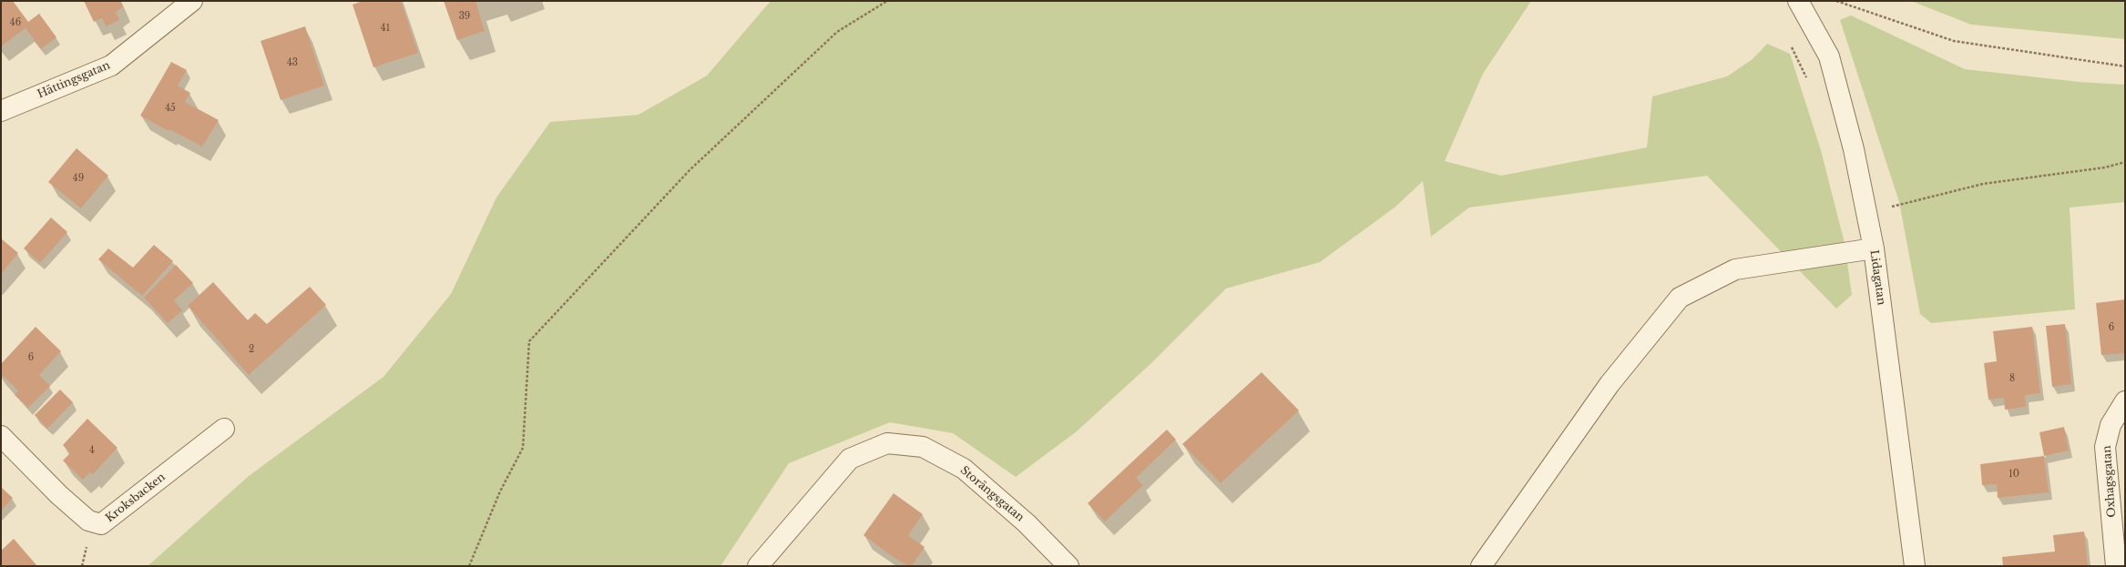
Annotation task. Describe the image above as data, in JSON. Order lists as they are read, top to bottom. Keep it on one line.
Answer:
{"streets":{"street":["Hättingsgatan","Lidagatan","Oxhagsgatan","Storängsgatan","Kroksbacken"]},"house_numbers":["39","46","41","43","45","49","6","2","6","8","4","10"]}
